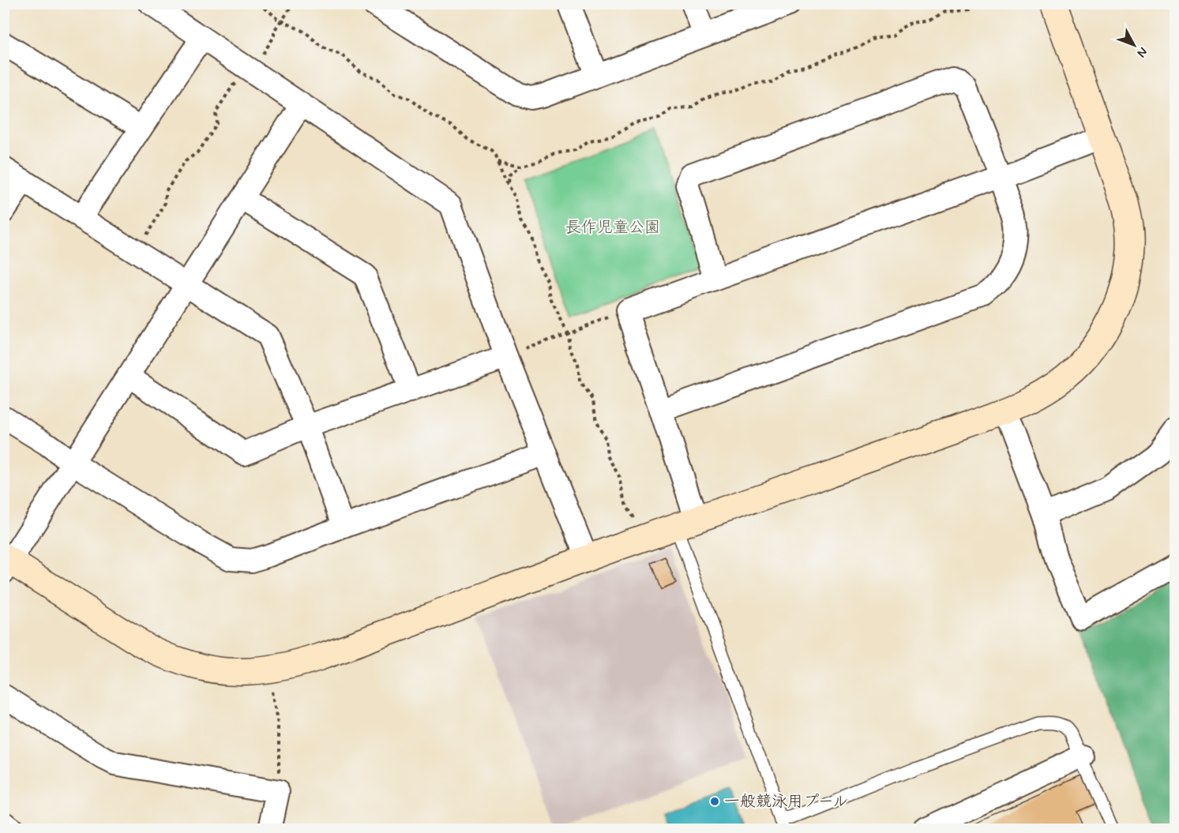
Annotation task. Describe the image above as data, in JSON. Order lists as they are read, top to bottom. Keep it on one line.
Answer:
{"parks":["長作児童公園"],"places":["一般競泳用プール"],"north":"bottom right"}
